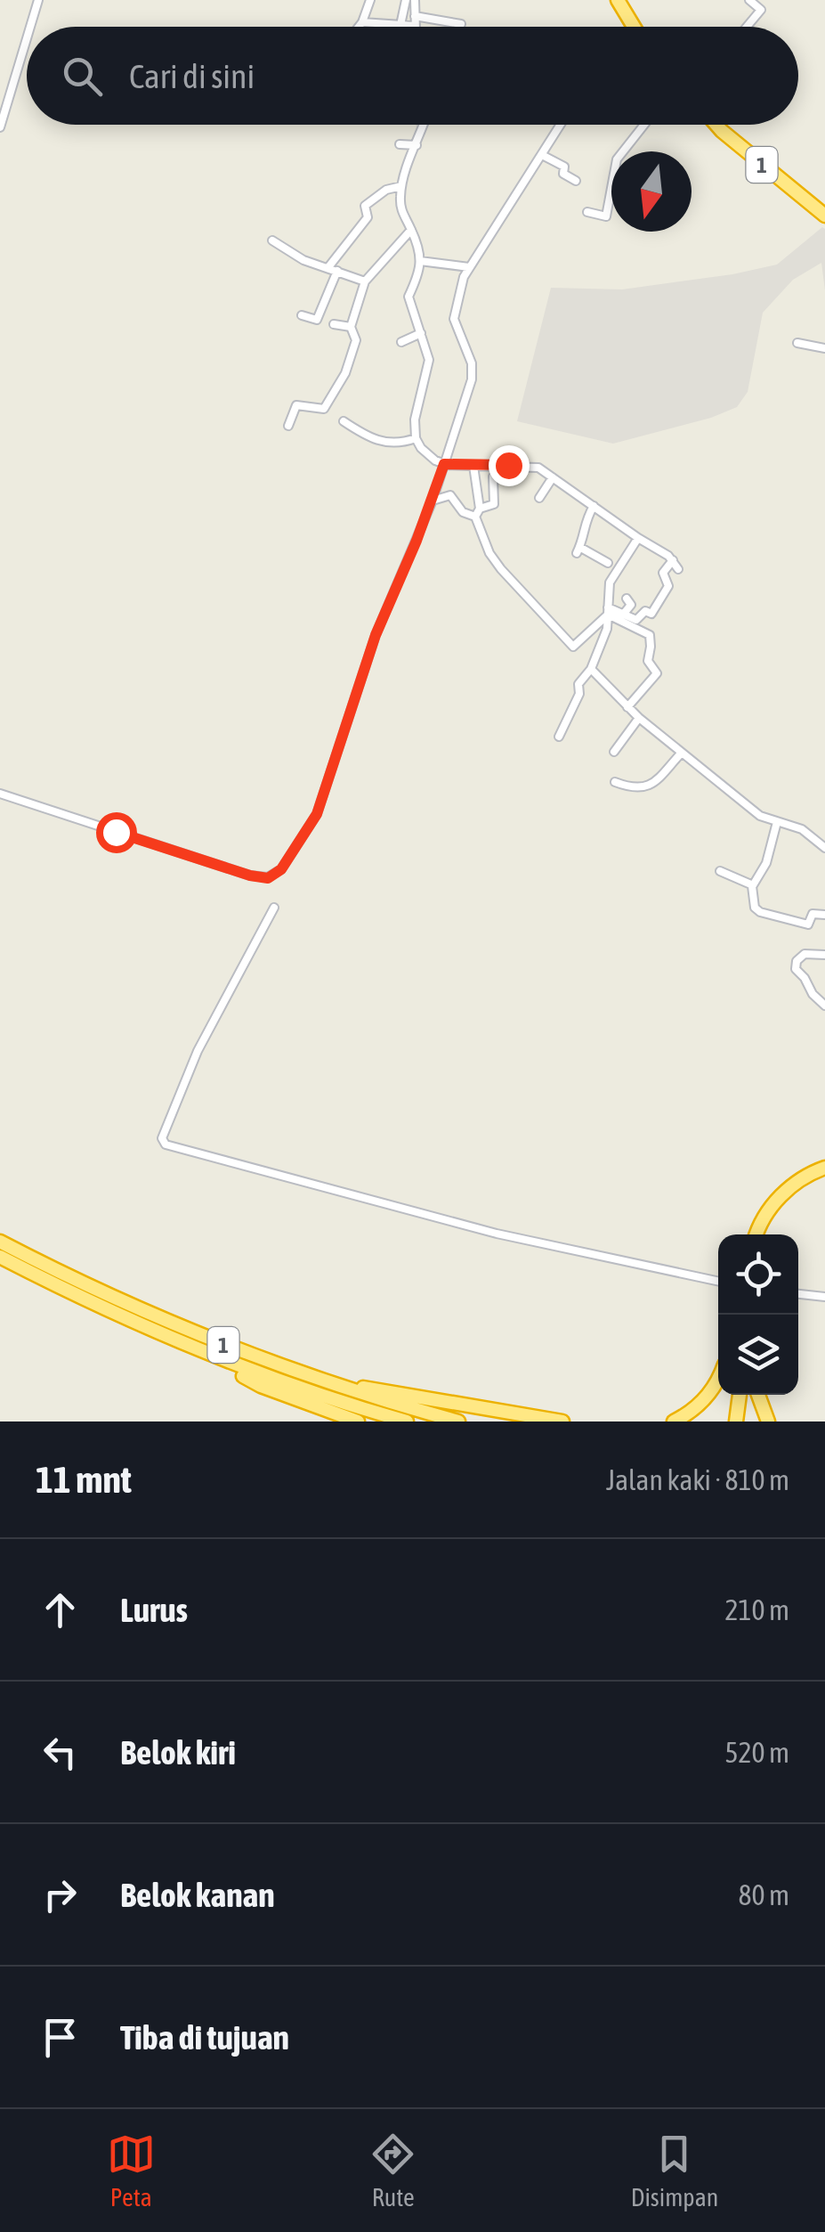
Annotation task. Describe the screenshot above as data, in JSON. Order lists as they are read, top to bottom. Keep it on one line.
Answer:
{"streets":{"highway":["1"]},"north":"bottom","page":{"search":"Cari di sini","heading":["11 mnt","Jalan kaki · 810 m"],"list":[["Lurus","210 m"],["Belok kiri","520 m"],["Belok kanan","80 m"],"Tiba di tujuan"],"nav":["Peta","Rute","Disimpan"]}}
